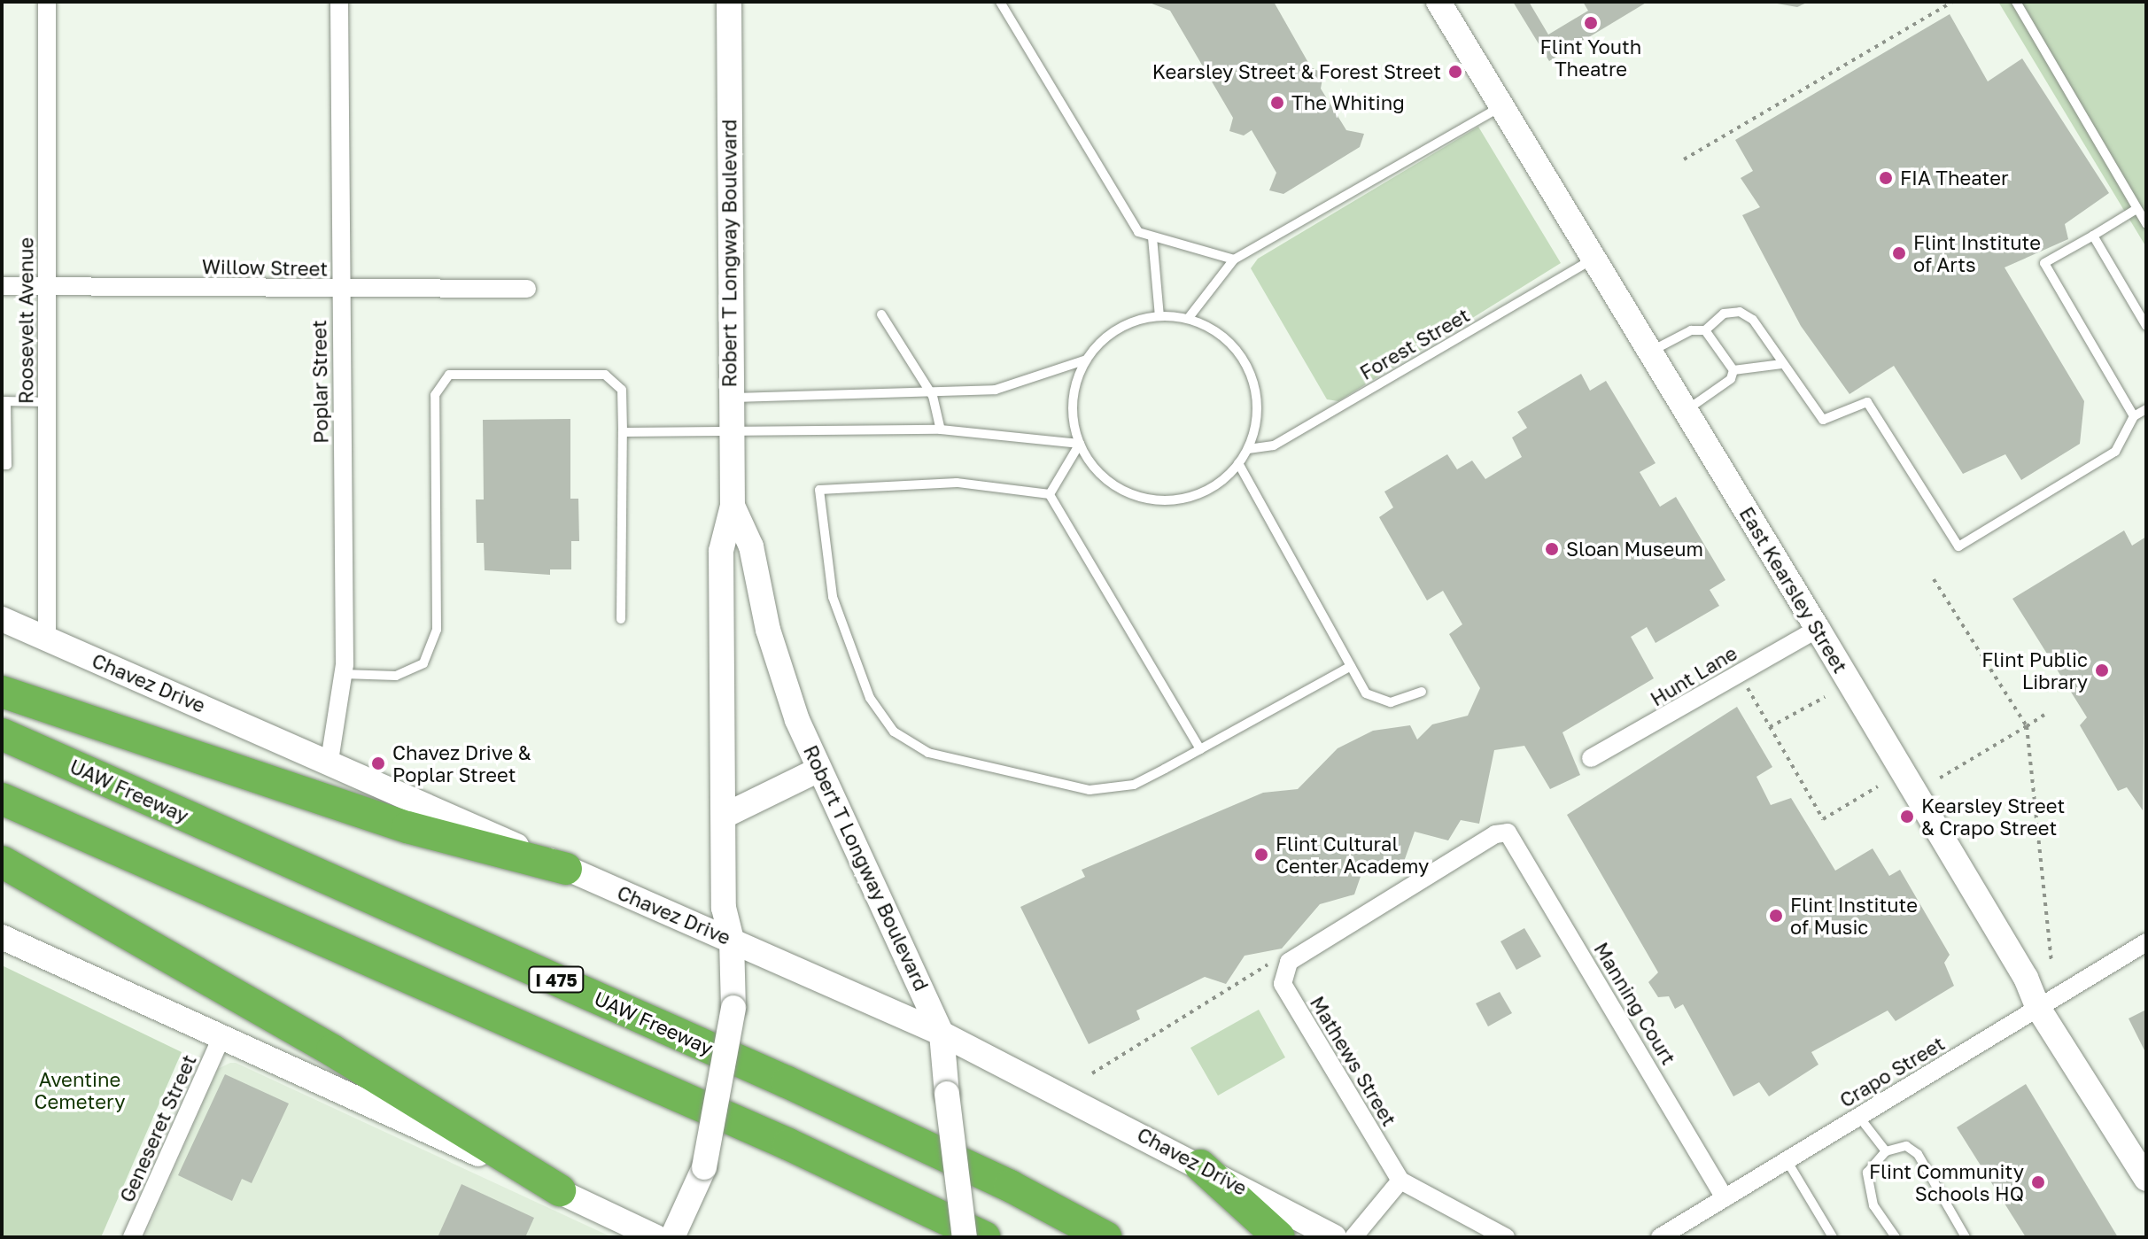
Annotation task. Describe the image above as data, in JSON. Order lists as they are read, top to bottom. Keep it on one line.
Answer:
{"streets":{"highway":["UAW Freeway","I 475"],"street":["Robert T Longway Boulevard","Willow Street","Roosevelt Avenue","Poplar Street","East Kearsley Street","Hunt Lane","Chavez Drive","Manning Court","Mathews Street","Crapo Street","Geneseret Street"],"lane":["Forest Street"]},"crossings":[["Robert T Longway Boulevard","Chavez Drive"],["Willow Street","Roosevelt Avenue"],["Willow Street","Poplar Street"],["Roosevelt Avenue","Chavez Drive"],["Forest Street","East Kearsley Street"],["Poplar Street","Chavez Drive"],["East Kearsley Street","Hunt Lane"],["East Kearsley Street","Crapo Street"],["Manning Court","Mathews Street"],["Manning Court","Crapo Street"]],"parks":["Aventine Cemetery"],"places":["Flint Youth Theatre","Kearsley Street & Forest Street","The Whiting","FIA Theater","Flint Institute of Arts","Sloan Museum","Flint Public Library","Chavez Drive & Poplar Street","Kearsley Street & Crapo Street","Flint Cultural Center Academy","Flint Institute of Music","Flint Community Schools HQ"]}
